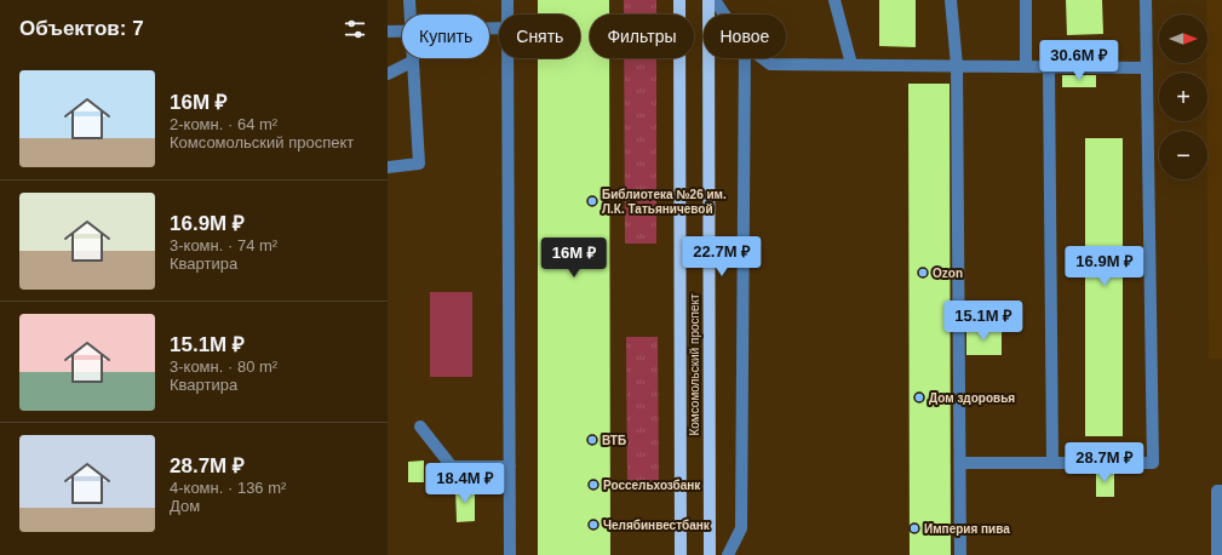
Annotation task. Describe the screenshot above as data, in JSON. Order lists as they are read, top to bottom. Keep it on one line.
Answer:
{"streets":{"main road":["Комсомольский проспект"]},"places":["Библиотека №26 им. Л.К. Татьяничевой","Ozon","Дом здоровья","ВТБ","Россельхозбанк","Челябинвестбанк","Империя пива"],"north":"right","page":{"heading":"Объектов: 7","map_buttons":["+","−"],"chip":["Купить","Снять","Фильтры","Новое"],"price":["30.6M ₽","22.7M ₽","16M ₽","16.9M ₽","15.1M ₽","28.7M ₽","18.4M ₽"],"list":[{"name":"16M ₽","note":"2-комн. · 64 m² · Комсомольский проспект"},{"name":"16.9M ₽","note":"3-комн. · 74 m² · Квартира"},{"name":"15.1M ₽","note":"3-комн. · 80 m² · Квартира"},{"name":"28.7M ₽","note":"4-комн. · 136 m² · Дом"}]}}
